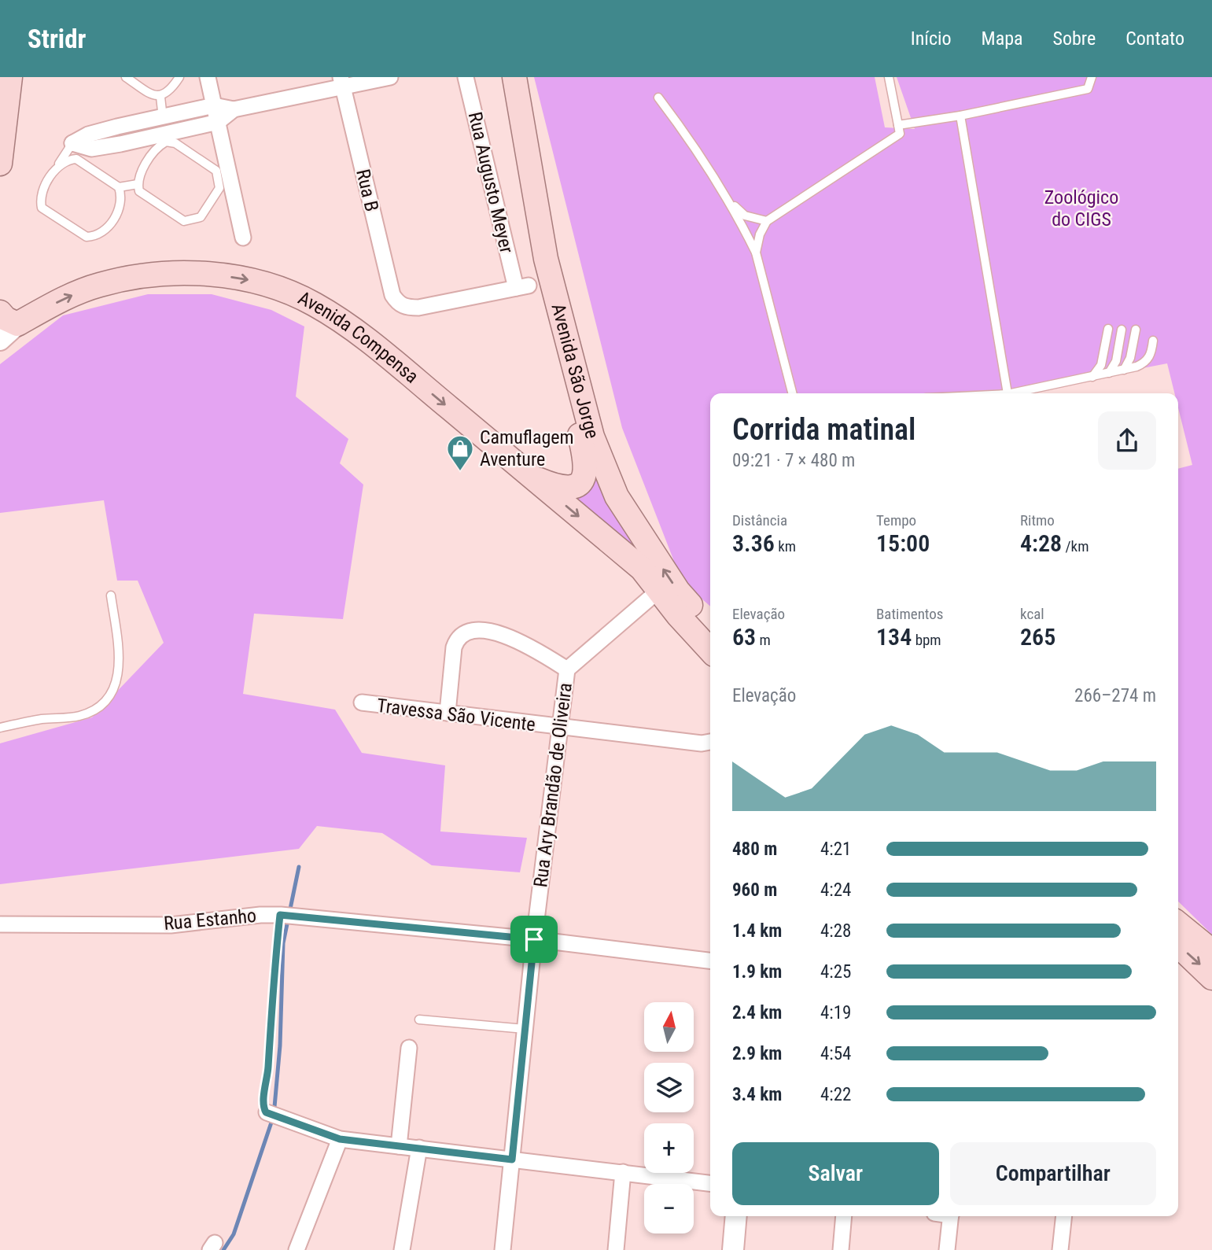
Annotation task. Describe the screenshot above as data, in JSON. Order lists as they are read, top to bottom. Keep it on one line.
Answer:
{"streets":{"main road":["Avenida Compensa","Avenida São Jorge"],"street":["Rua Augusto Meyer","Rua B","Travessa São Vicente","Rua Ary Brandão de Oliveira","Rua Estanho"]},"crossings":[["Rua Augusto Meyer","Rua B"],["Avenida Compensa","Rua Ary Brandão de Oliveira"],["Travessa São Vicente","Rua Ary Brandão de Oliveira"],["Rua Ary Brandão de Oliveira","Rua Estanho"]],"one_way":["Avenida Compensa","Avenida São Jorge"],"parks":["Zoológico do CIGS"],"places":{"shop":["Camuflagem Aventure"]},"north":"top","page":{"header":"Stridr","nav":["Início","Mapa","Sobre","Contato"],"heading":["Corrida matinal","09:21 · 7 × 480 m"],"stats":[["Distância","3.36 km"],["Tempo","15:00"],["Ritmo","4:28 /km"],["Elevação","63 m"],["Batimentos","134 bpm"],["kcal","265"]],"chart":["Elevação","266–274 m"],"list":[{"name":"480 m","note":"4:21"},{"name":"960 m","note":"4:24"},{"name":"1.4 km","note":"4:28"},{"name":"1.9 km","note":"4:25"},{"name":"2.4 km","note":"4:19"},{"name":"2.9 km","note":"4:54"},{"name":"3.4 km","note":"4:22"}],"map_buttons":["+","−"],"buttons":["Salvar","Compartilhar"]}}
